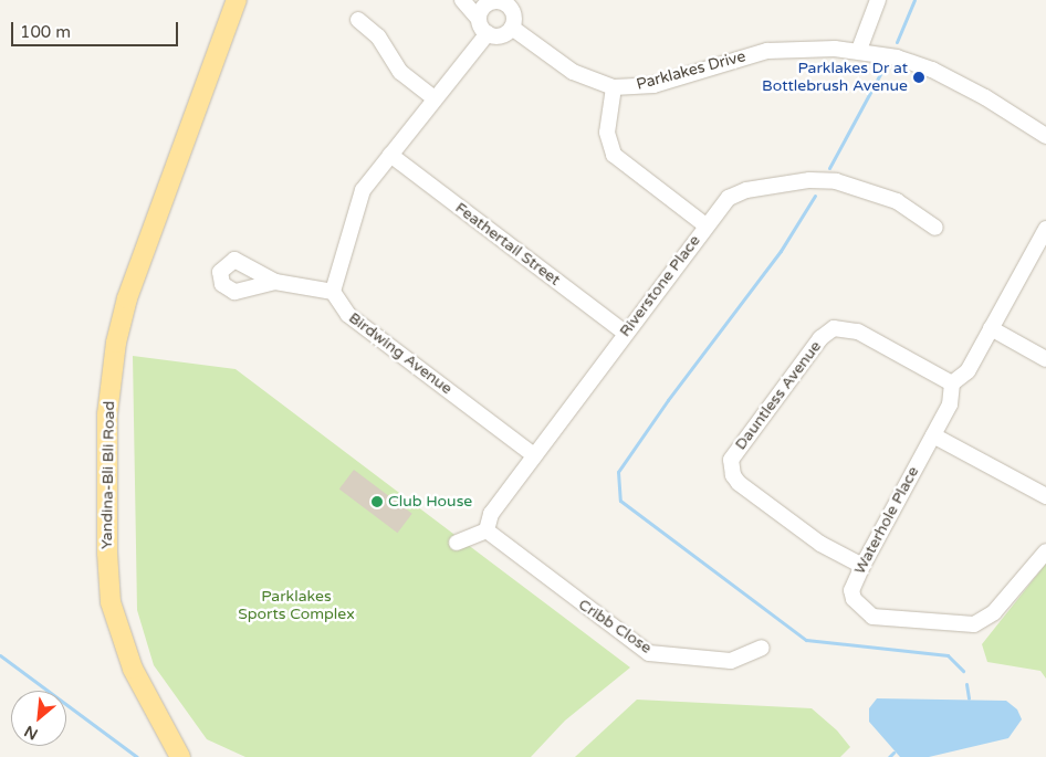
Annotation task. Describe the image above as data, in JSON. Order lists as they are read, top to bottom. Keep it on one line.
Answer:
{"streets":{"main road":["Yandina-Bli Bli Road"],"street":["Parklakes Drive","Feathertail Street","Riverstone Place","Birdwing Avenue","Dauntless Avenue","Waterhole Place","Cribb Close"]},"crossings":[["Feathertail Street","Riverstone Place"],["Riverstone Place","Birdwing Avenue"],["Riverstone Place","Cribb Close"],["Dauntless Avenue","Waterhole Place"]],"parks":["Parklakes Sports Complex"],"places":["Parklakes Dr at Bottlebrush Avenue","Club House"],"scale_bar":"100 m","north":"bottom left"}
